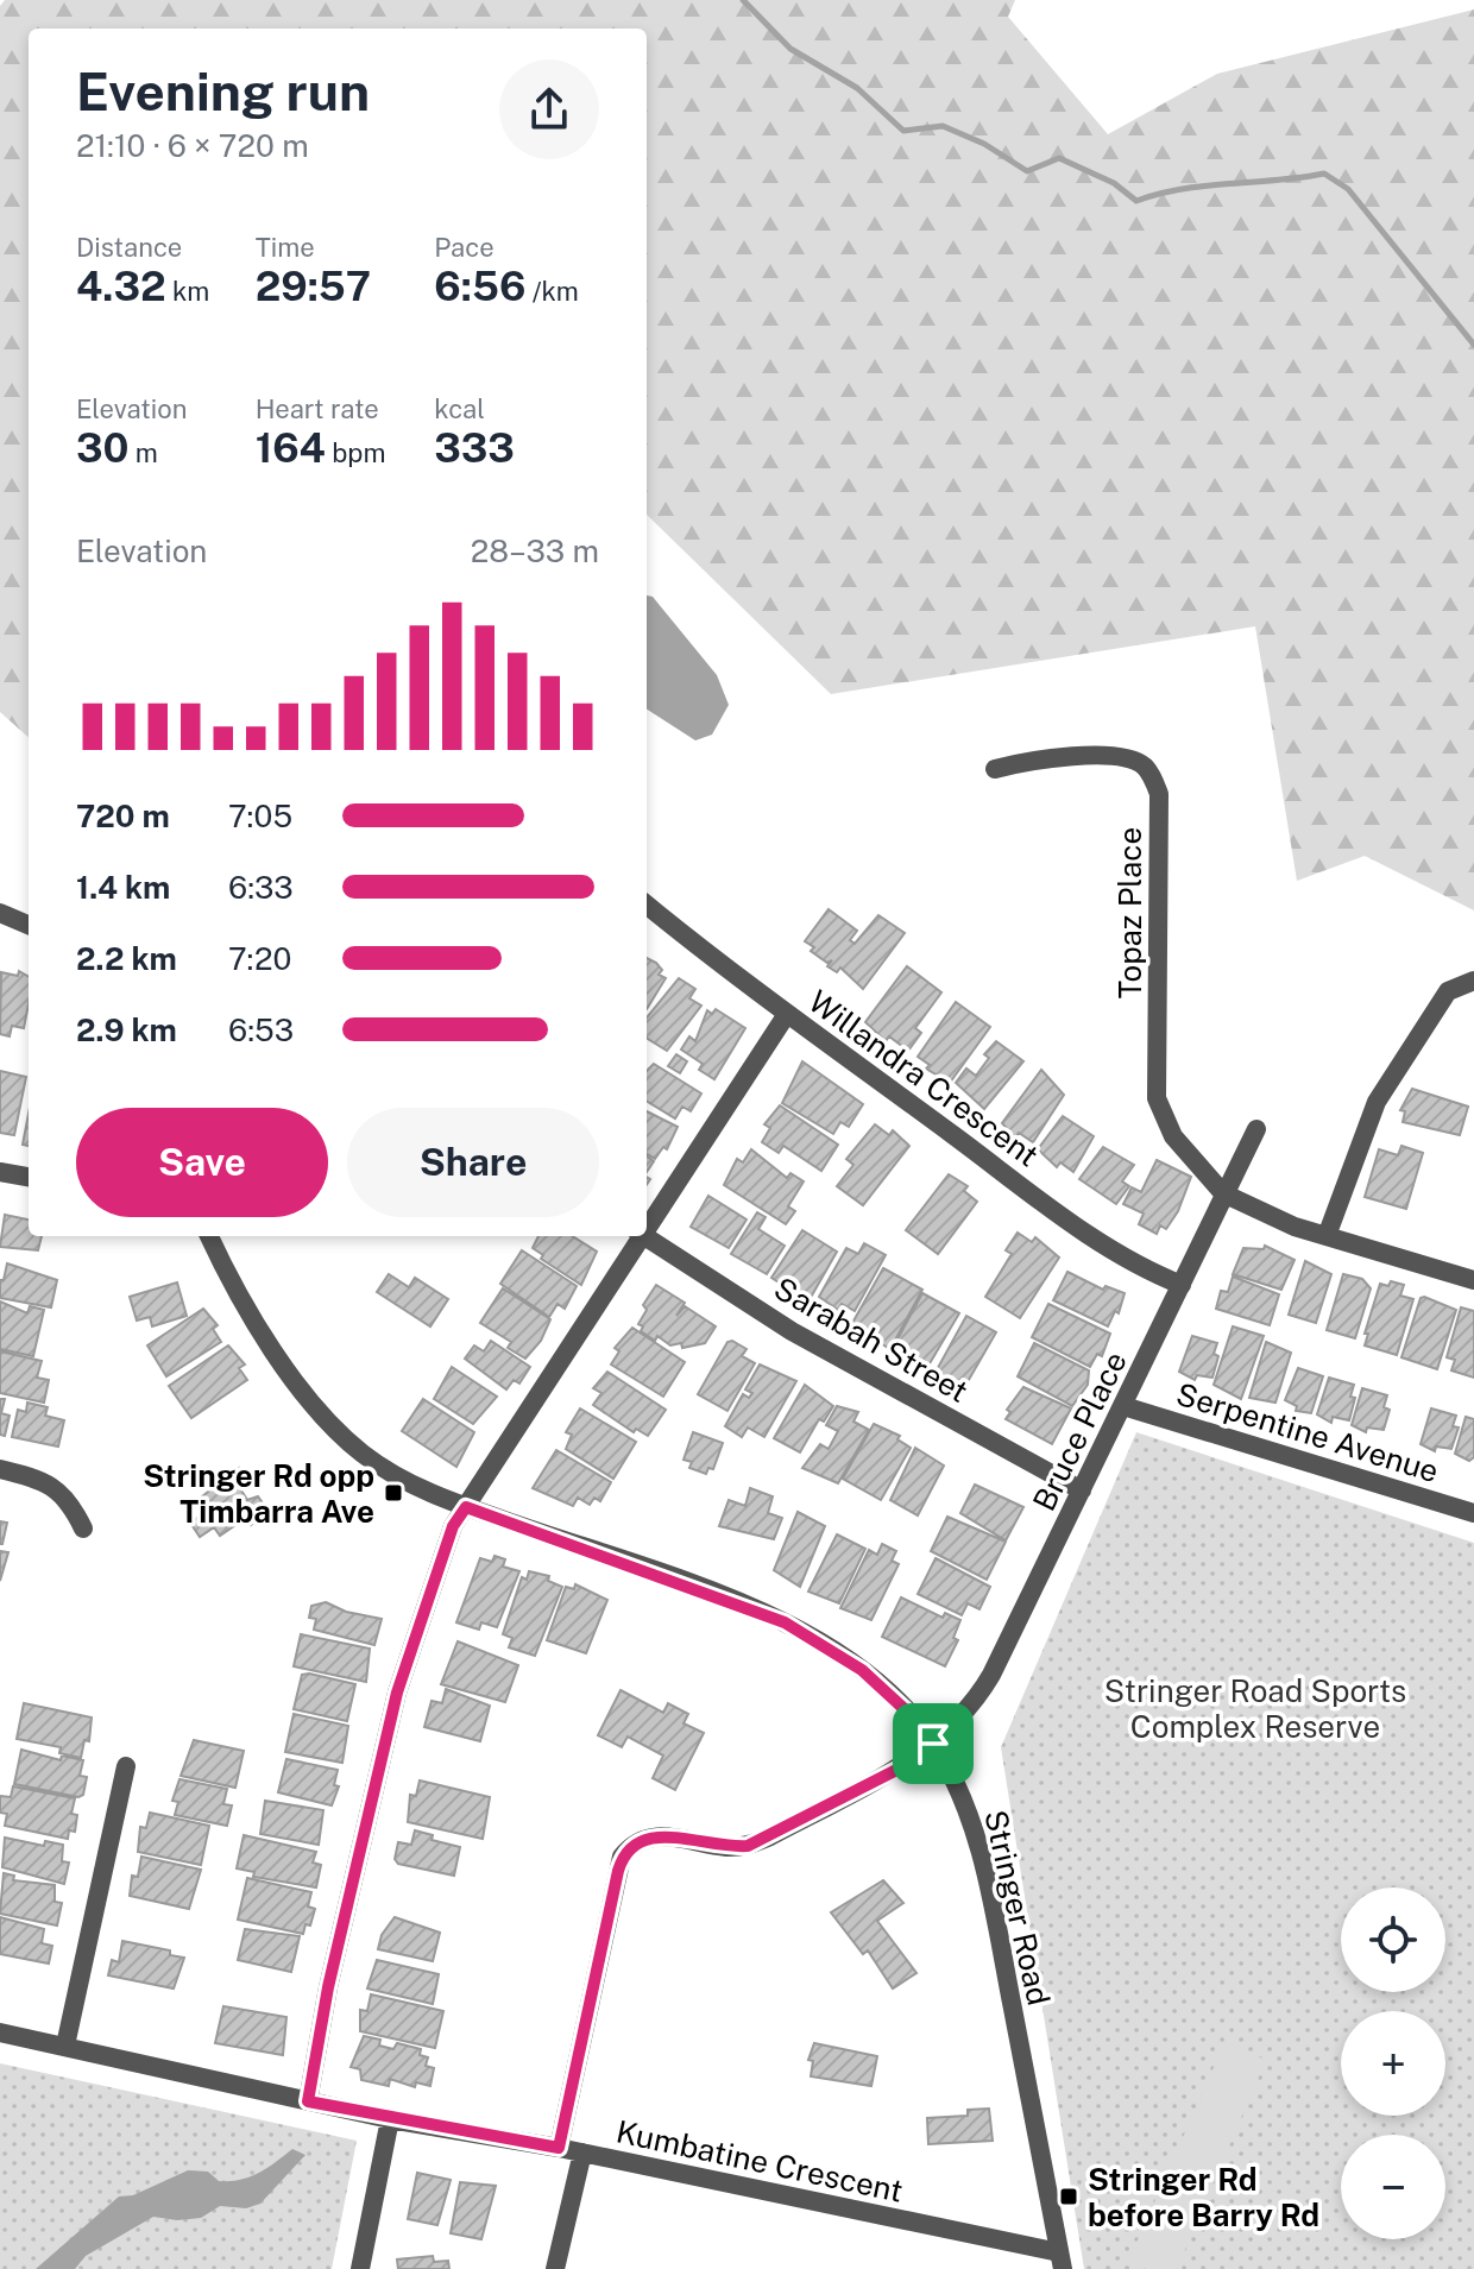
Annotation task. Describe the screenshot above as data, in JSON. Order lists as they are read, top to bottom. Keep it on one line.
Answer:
{"streets":{"street":["Topaz Place","Willandra Crescent","Sarabah Street","Bruce Place","Serpentine Avenue","Stringer Road","Kumbatine Crescent"]},"crossings":[["Topaz Place","Bruce Place"],["Willandra Crescent","Bruce Place"],["Sarabah Street","Bruce Place"],["Bruce Place","Serpentine Avenue"],["Bruce Place","Stringer Road"],["Bruce Place","Kumbatine Crescent"],["Stringer Road","Kumbatine Crescent"]],"parks":["Stringer Road Sports Complex Reserve"],"places":{"transit":["Stringer Rd opp Timbarra Ave","Stringer Rd before Barry Rd"]},"page":{"heading":["Evening run","21:10 · 6 × 720 m"],"stats":[["Distance","4.32 km"],["Time","29:57"],["Pace","6:56 /km"],["Elevation","30 m"],["Heart rate","164 bpm"],["kcal","333"]],"chart":["Elevation","28–33 m"],"list":[{"name":"720 m","note":"7:05"},{"name":"1.4 km","note":"6:33"},{"name":"2.2 km","note":"7:20"},{"name":"2.9 km","note":"6:53"}],"buttons":["Save","Share"],"map_buttons":["+","−"]}}
